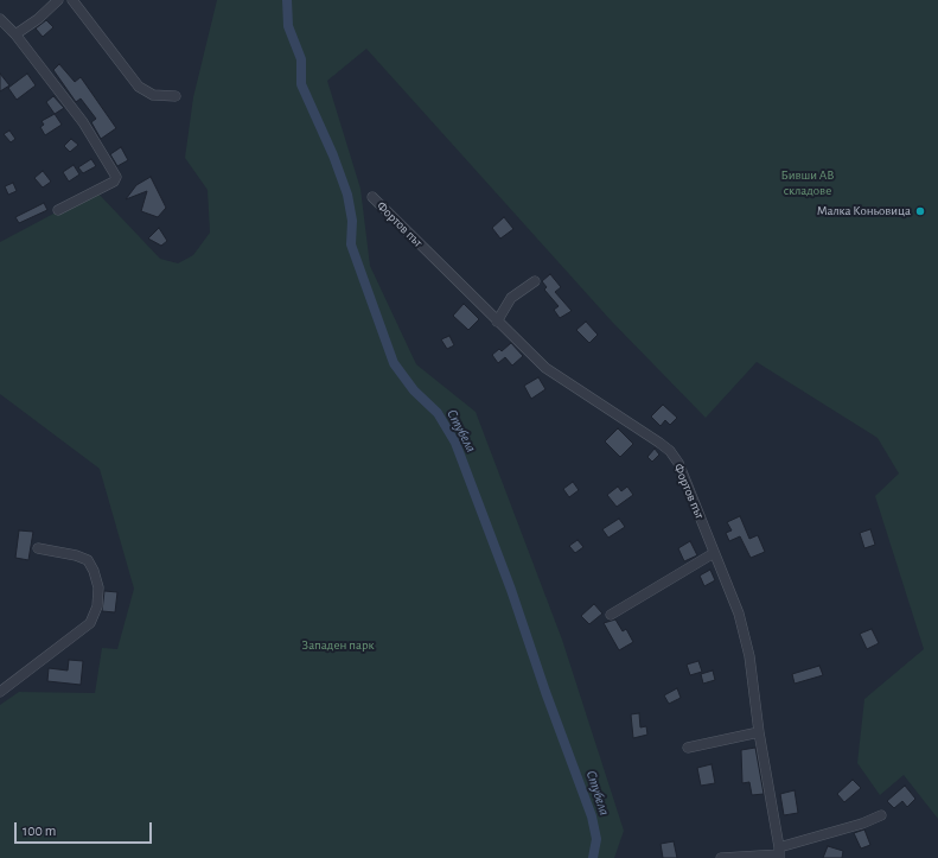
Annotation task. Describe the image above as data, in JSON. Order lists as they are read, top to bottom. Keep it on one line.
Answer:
{"streets":{"street":["Фортов път"]},"water":["Стубела"],"parks":["Бивши АВ складове","Западен парк"],"places":["Малка Коньовица"],"scale_bar":"100 m"}
